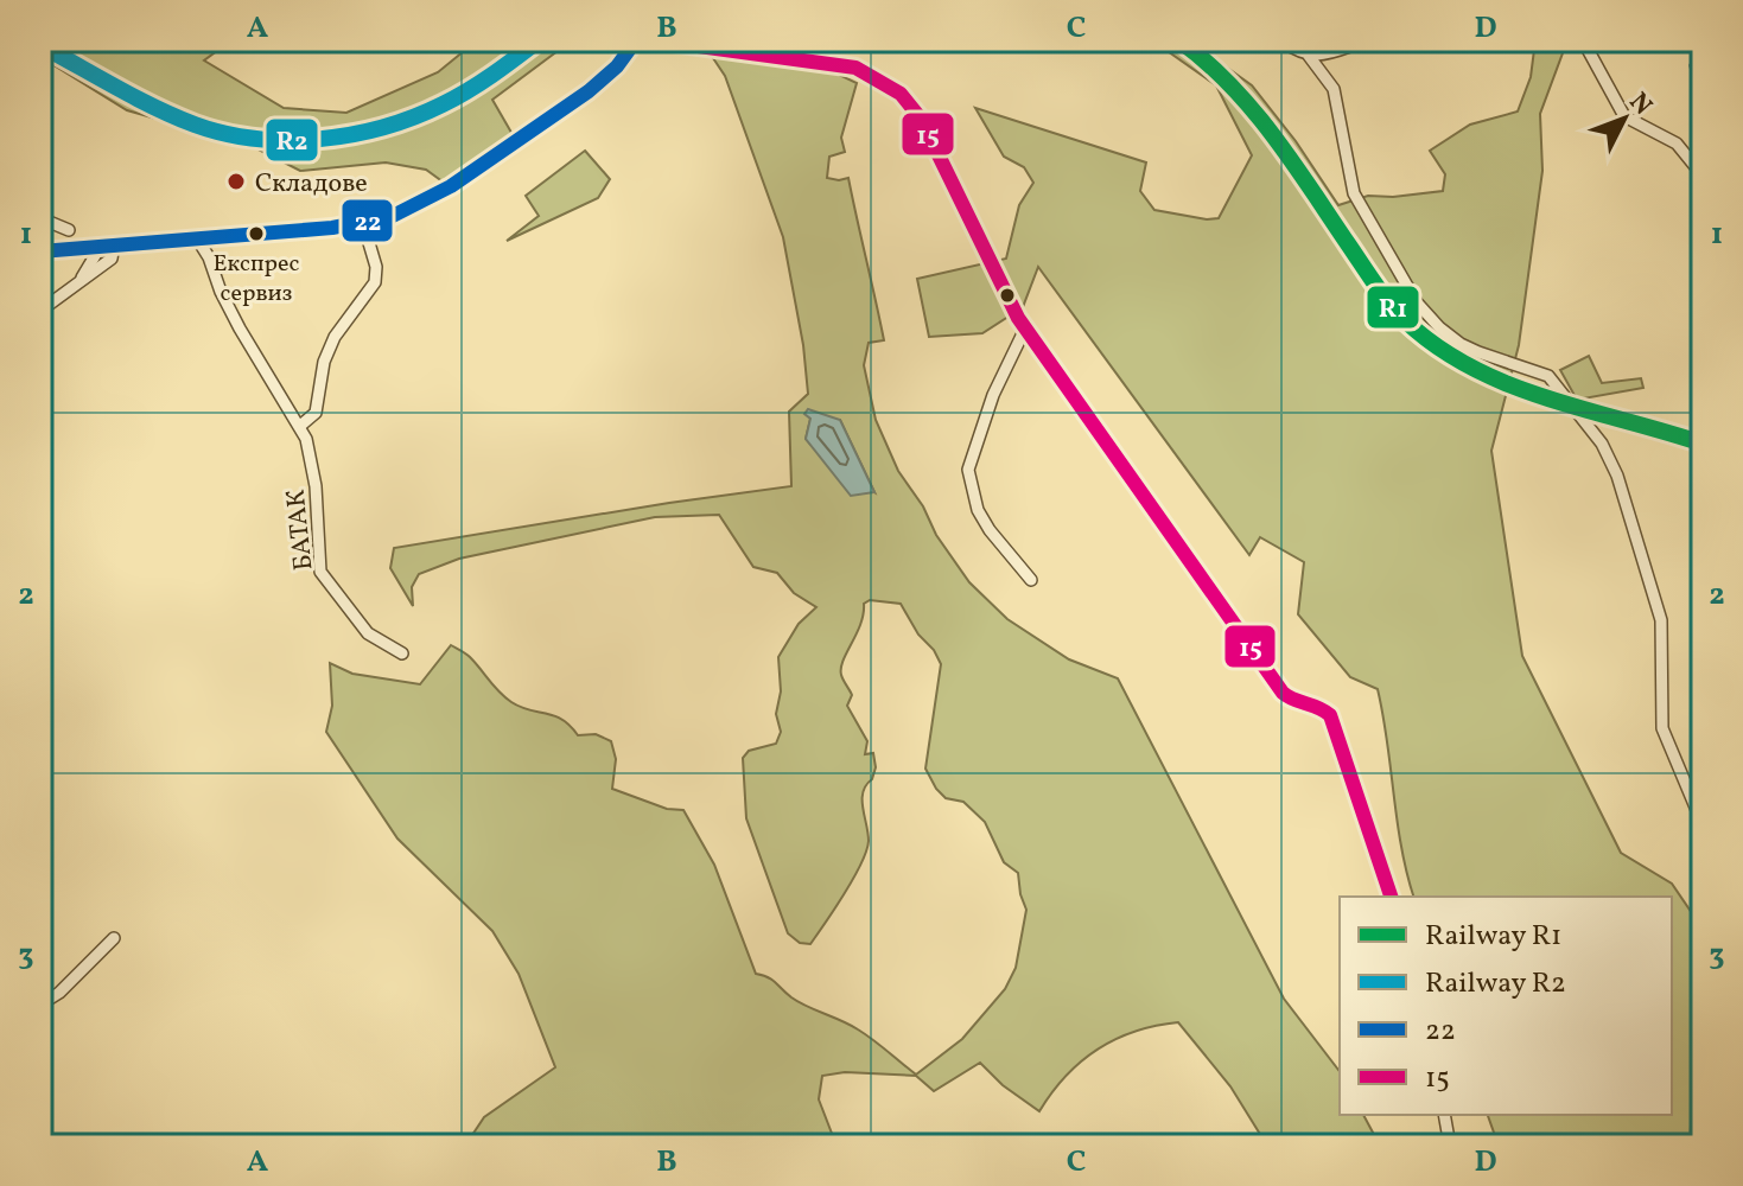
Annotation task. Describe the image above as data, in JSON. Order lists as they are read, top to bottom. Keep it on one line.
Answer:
{"streets":{"street":["БАТАК"]},"places":["Складове","Експрес сервиз"],"lines":["rail line R1","rail line R2","transit line 22","transit line 15"],"legend":["Railway R1","Railway R2","22","15"],"north":"top right","grid":{"columns":["A","B","C","D"],"rows":["1","2","3"]}}
